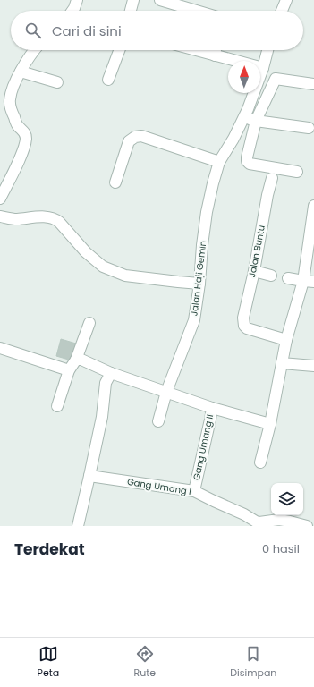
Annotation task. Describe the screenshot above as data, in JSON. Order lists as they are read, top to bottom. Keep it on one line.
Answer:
{"streets":{"street":["Jalan Buntu","Jalan Haji Gemin","Gang Umang II","Gang Umang I"]},"crossings":[["Jalan Haji Gemin","Gang Umang II"],["Gang Umang II","Gang Umang I"]],"north":"top","page":{"search":"Cari di sini","heading":["Terdekat","0 hasil"],"nav":["Peta","Rute","Disimpan"]}}
